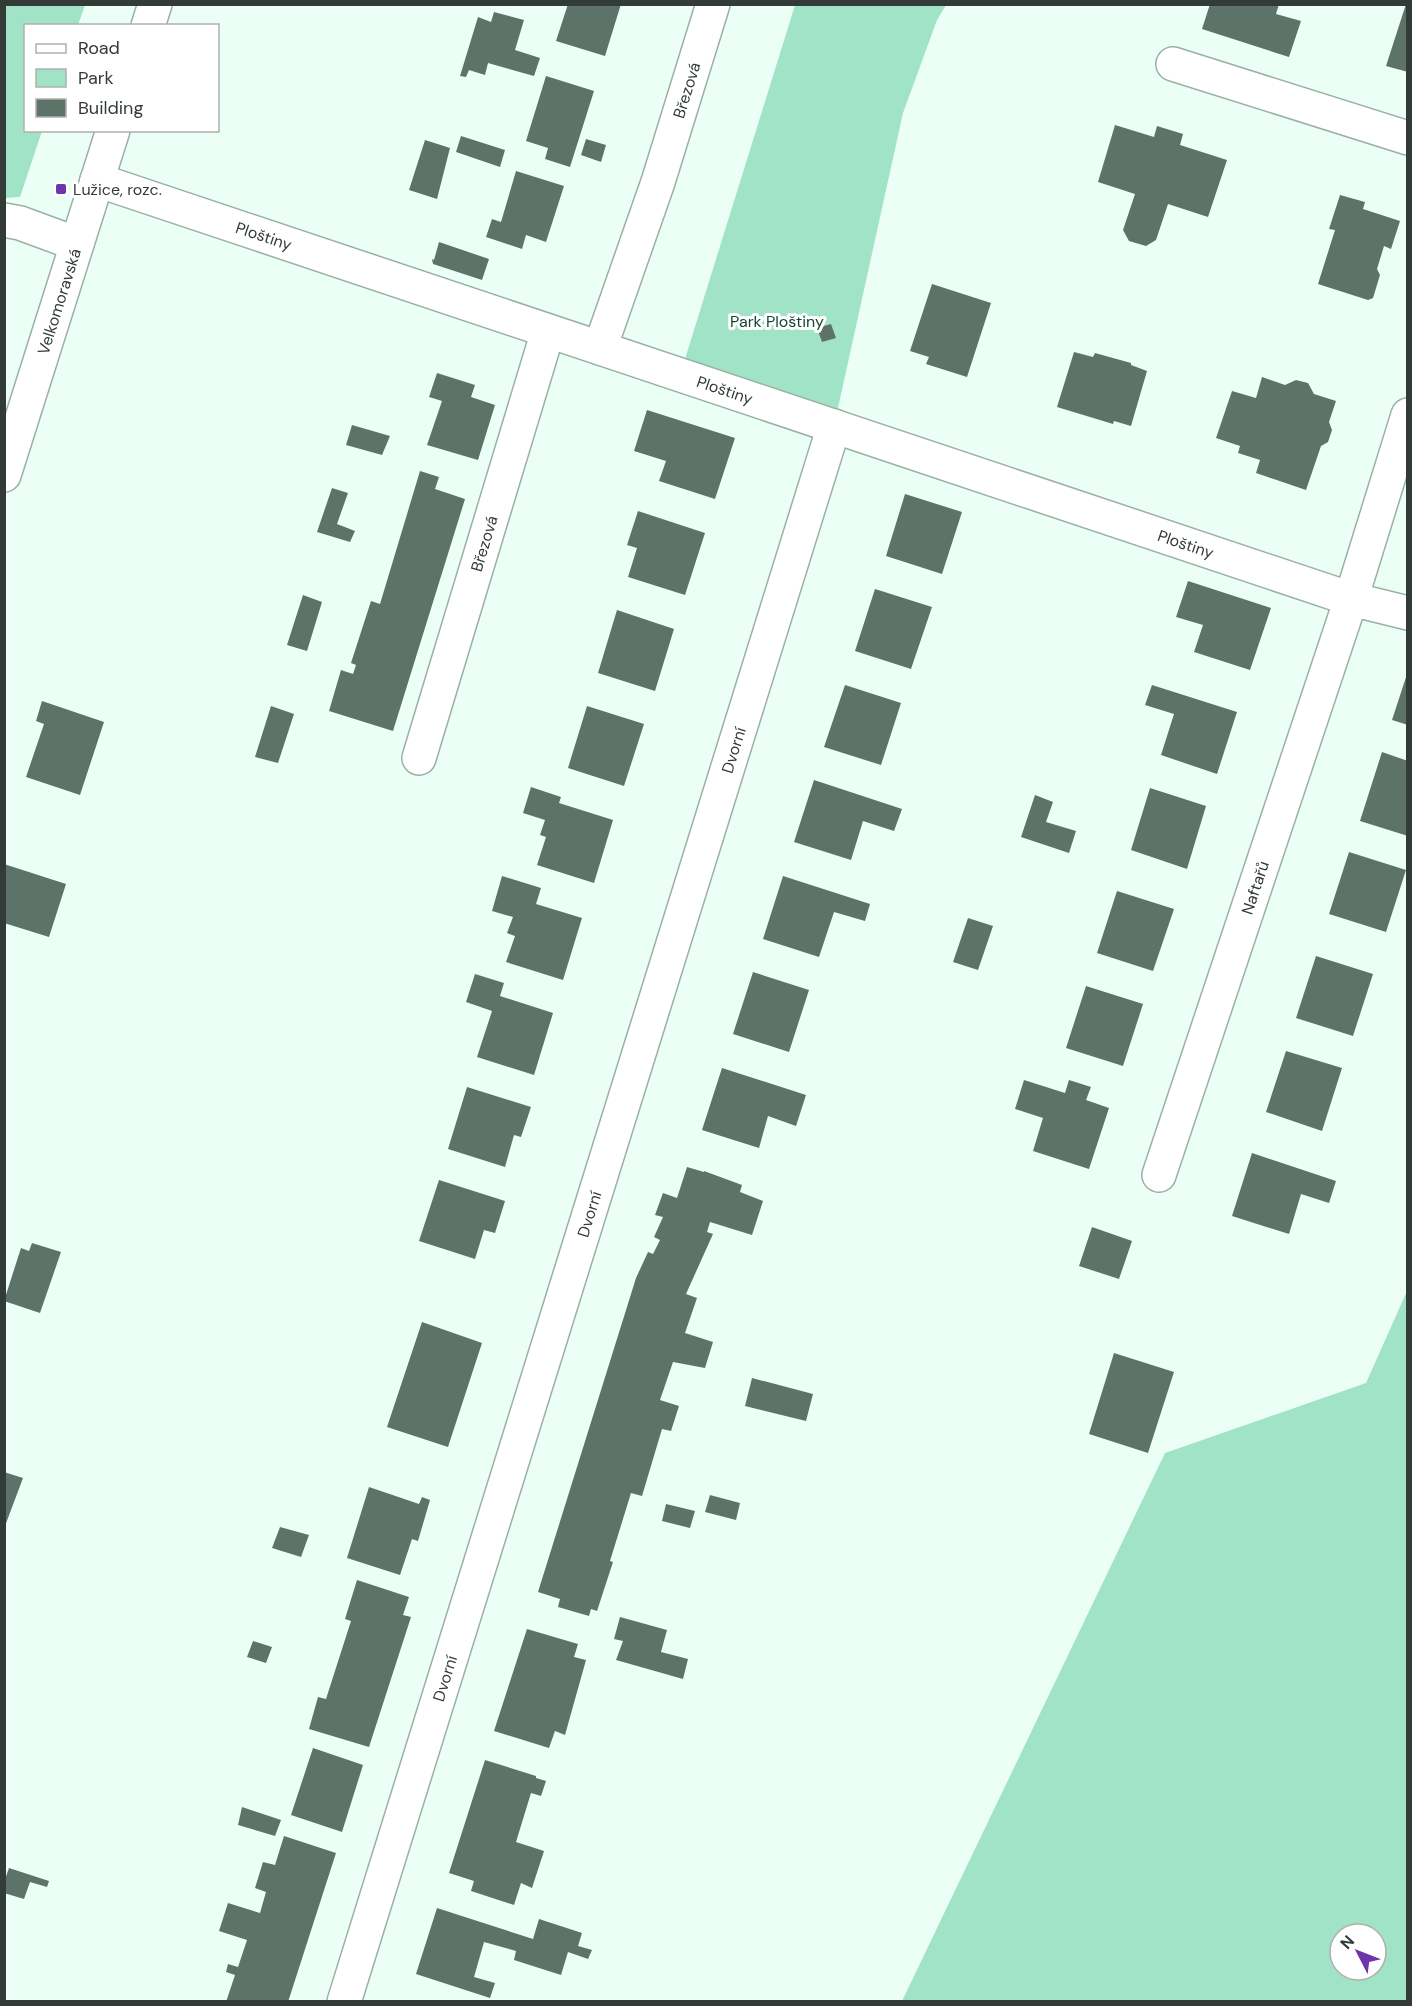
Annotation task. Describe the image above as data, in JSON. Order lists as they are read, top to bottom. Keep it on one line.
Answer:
{"streets":{"street":["Březová","Ploštiny","Velkomoravská","Dvorní","Naftařů"]},"crossings":[["Březová","Ploštiny"],["Ploštiny","Velkomoravská"],["Ploštiny","Dvorní"],["Ploštiny","Naftařů"]],"parks":["Park Ploštiny"],"places":{"transit":["Lužice, rozc."]},"legend":["Road","Park","Building"],"north":"top left"}
